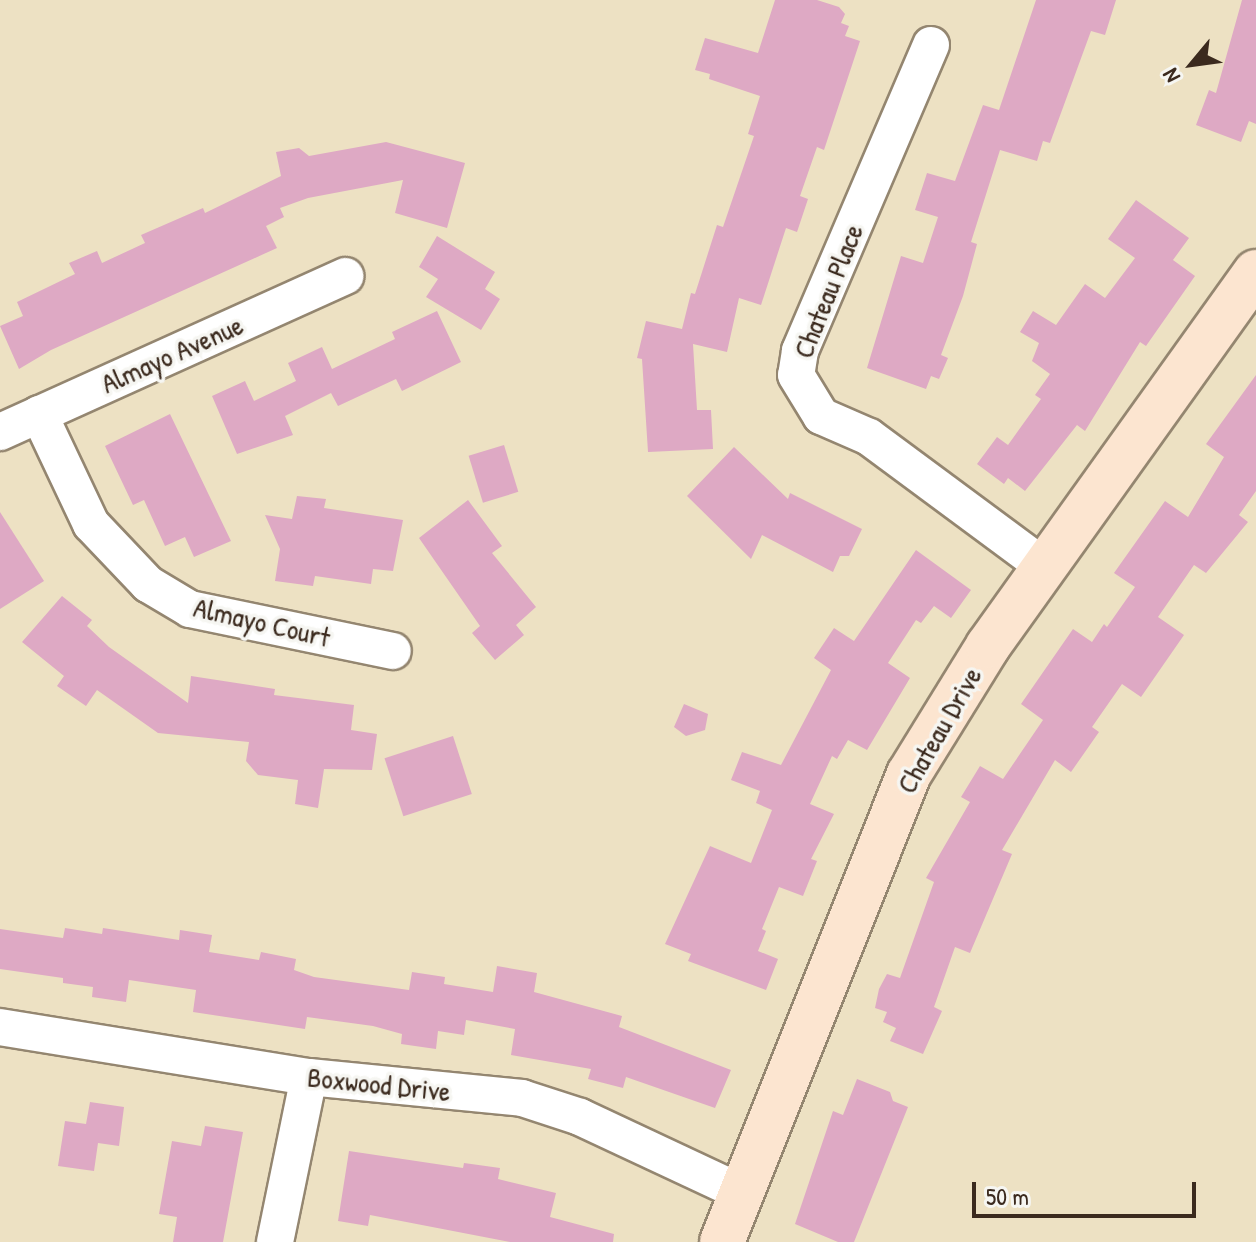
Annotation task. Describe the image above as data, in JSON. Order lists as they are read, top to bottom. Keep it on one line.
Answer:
{"streets":{"street":["Chateau Place","Almayo Avenue","Almayo Court","Chateau Drive","Boxwood Drive"]},"crossings":[["Chateau Place","Chateau Drive"],["Almayo Avenue","Almayo Court"],["Chateau Drive","Boxwood Drive"]],"scale_bar":"50 m","north":"bottom left"}
